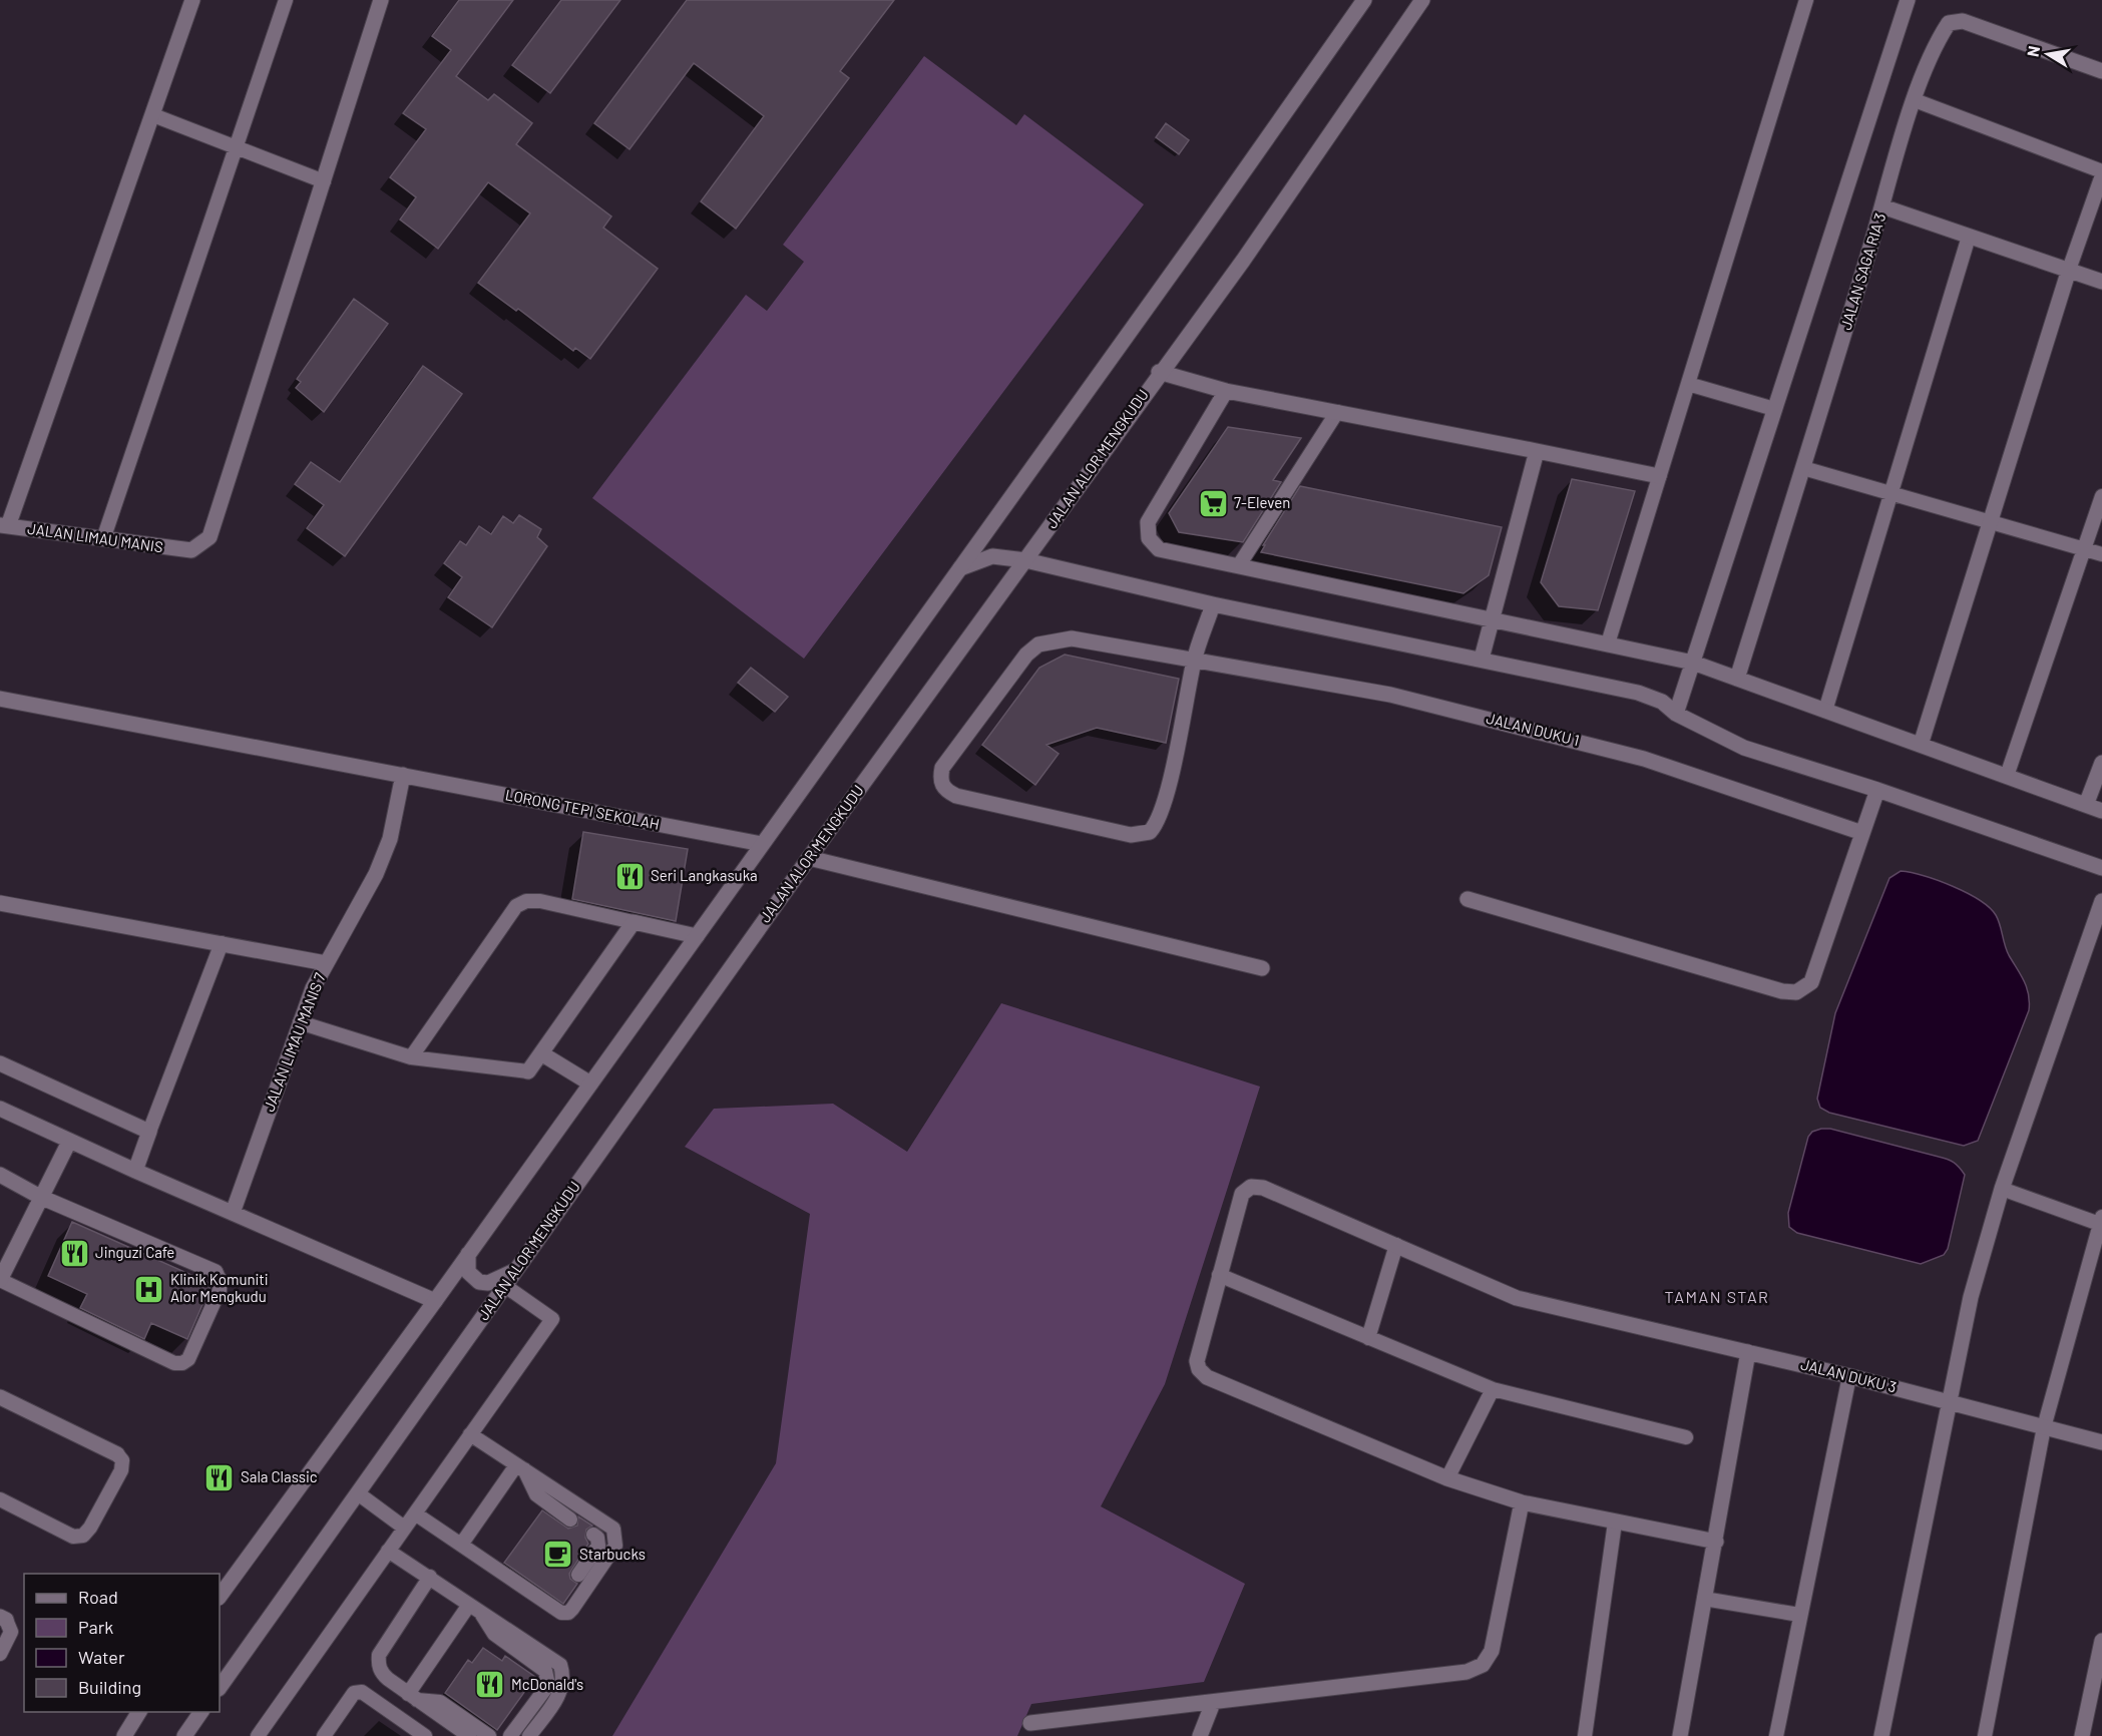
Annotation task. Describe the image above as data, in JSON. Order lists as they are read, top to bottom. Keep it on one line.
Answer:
{"streets":{"street":["JALAN SAGA RIA 3","JALAN ALOR MENGKUDU","JALAN LIMAU MANIS","JALAN DUKU 1","LORONG TEPI SEKOLAH","JALAN LIMAU MANIS 7","JALAN DUKU 3"]},"crossings":[["LORONG TEPI SEKOLAH","JALAN LIMAU MANIS 7"]],"districts":["TAMAN STAR"],"places":{"supermarket":["7-Eleven"],"restaurant":["Seri Langkasuka","Jinguzi Cafe","Sala Classic","McDonald's"],"hospital":["Klinik Komuniti Alor Mengkudu"],"cafe":["Starbucks"]},"legend":["Road","Park","Water","Building"],"north":"left"}
